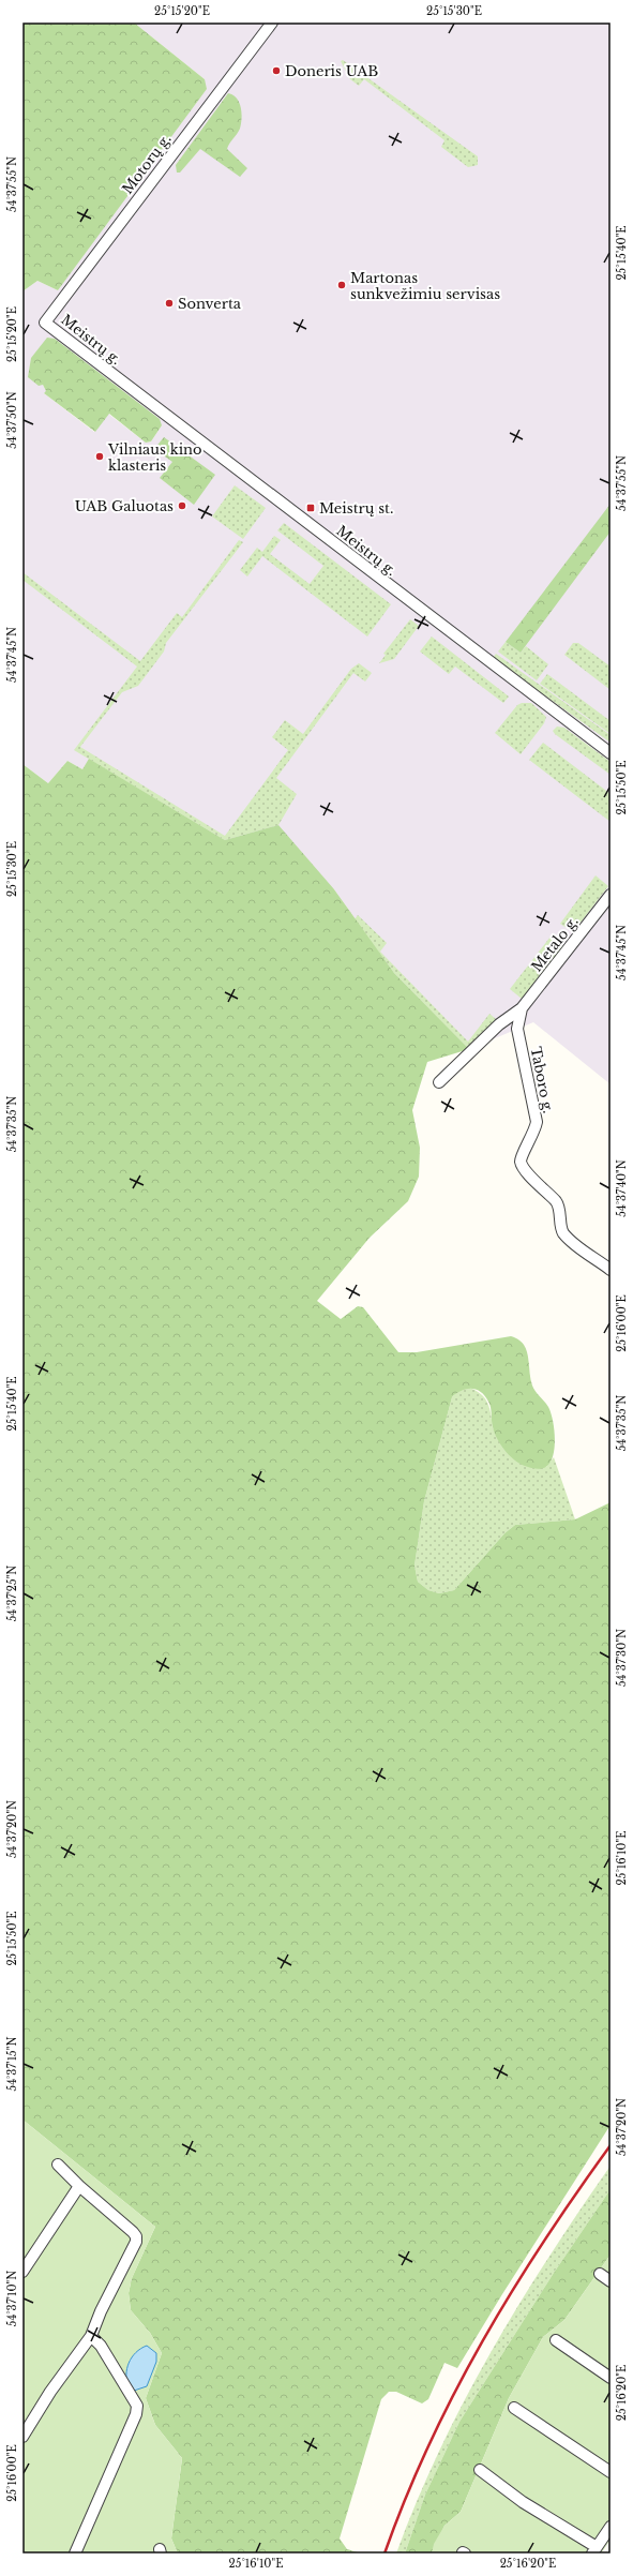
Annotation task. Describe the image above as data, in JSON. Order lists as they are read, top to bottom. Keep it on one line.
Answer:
{"streets":{"street":["Motorų g.","Meistrų g.","Metalo g.","Taboro g."]},"crossings":[["Motorų g.","Meistrų g."],["Metalo g.","Taboro g."]],"places":{"other":["Doneris UAB","Martonas sunkvežimiu servisas","Sonverta","Vilniaus kino klasteris","UAB Galuotas"],"transit":["Meistrų st."]},"coordinates":["25°15'20\"E","25°15'30\"E","54°37'55\"N","25°15'40\"E","54°37'50\"N","54°37'45\"N","25°15'50\"E","54°37'35\"N","54°37'40\"N","25°16'00\"E","54°37'25\"N","54°37'30\"N","54°37'20\"N","25°16'10\"E","54°37'15\"N","54°37'10\"N","25°16'20\"E"]}
